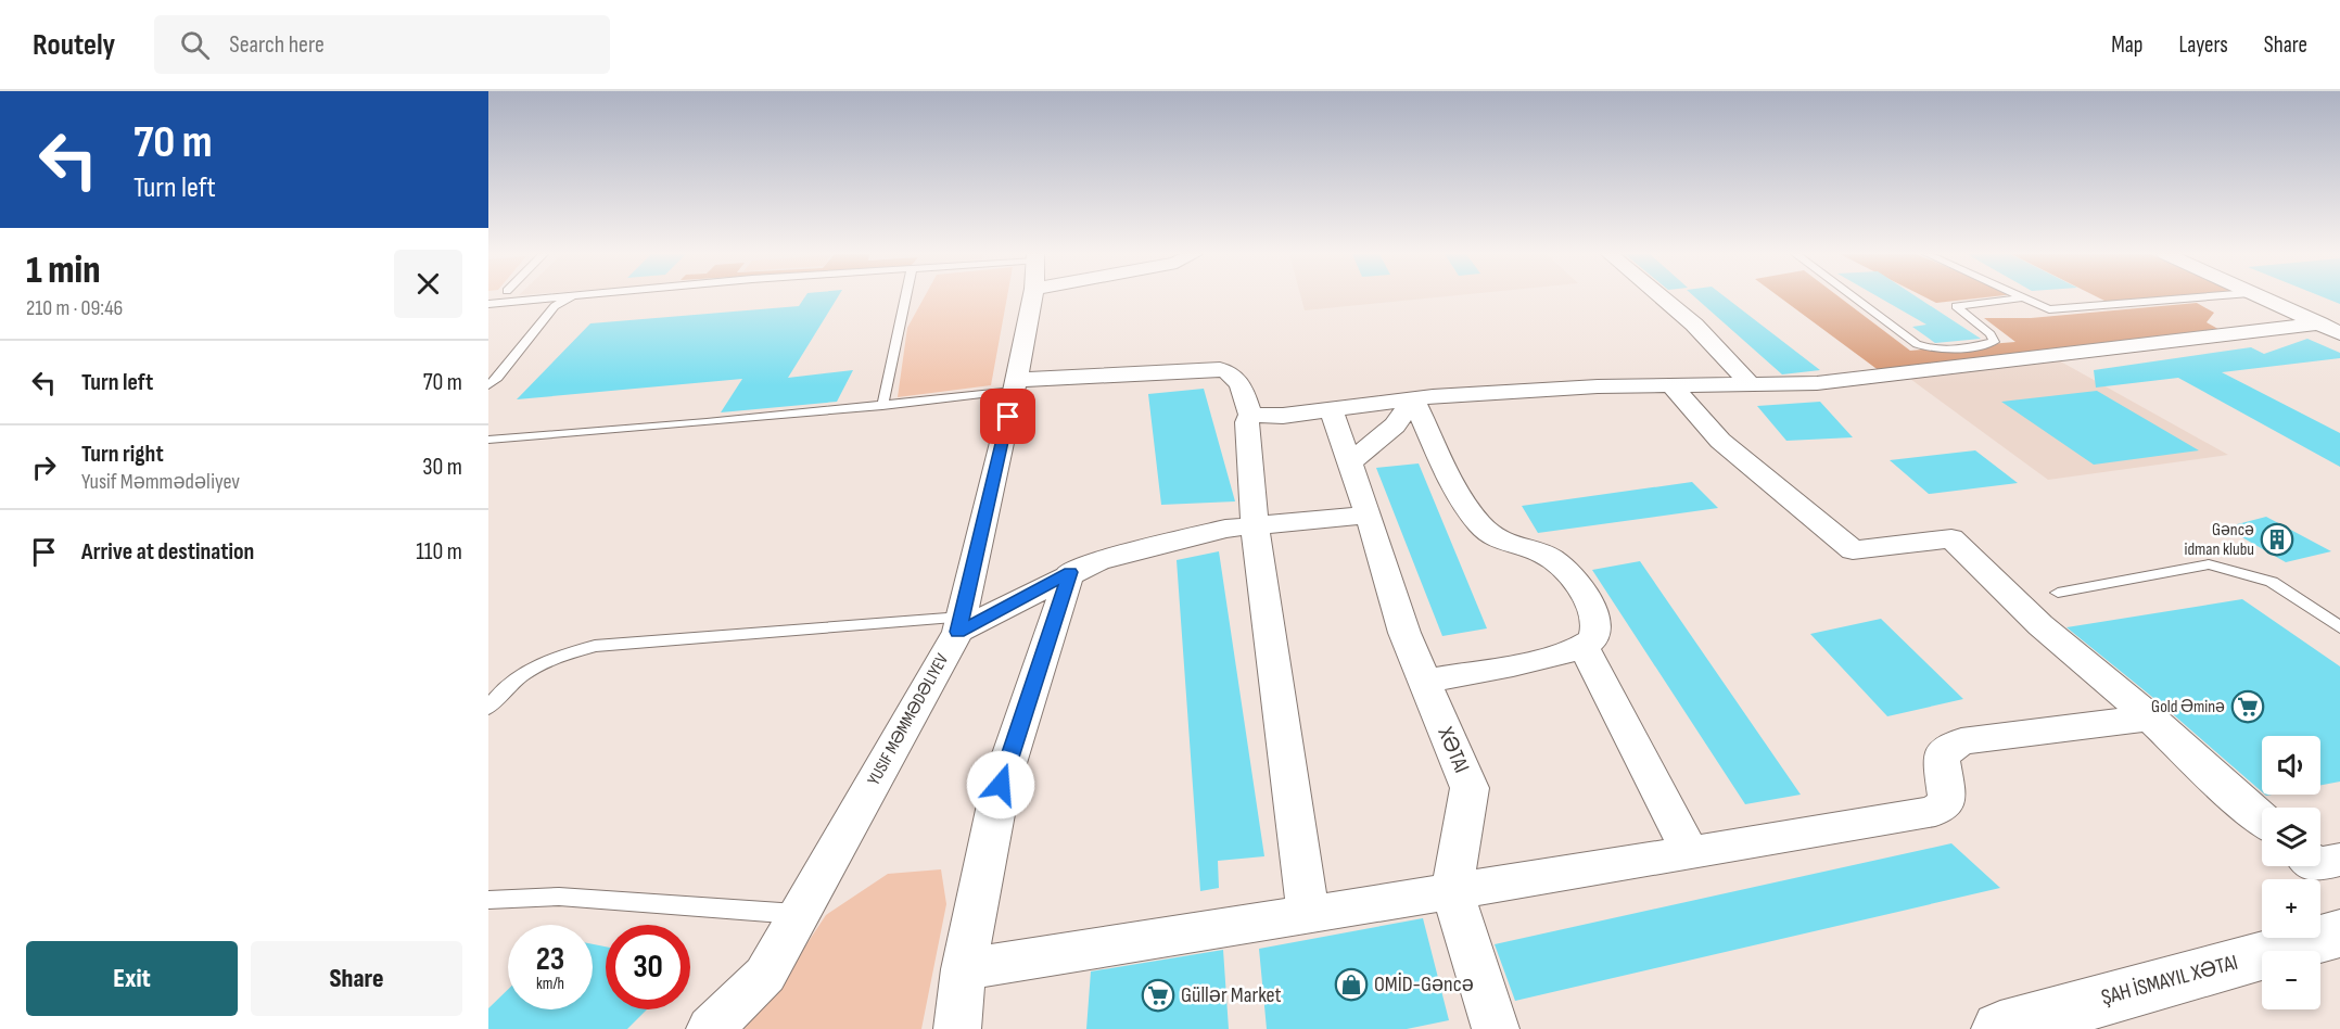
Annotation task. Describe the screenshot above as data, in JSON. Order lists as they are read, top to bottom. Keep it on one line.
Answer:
{"streets":{"street":["YUSIF MƏMMƏDƏLIYEV","XƏTAI"]},"places":{"building":["Gəncə idman klubu"],"supermarket":["Gold Əminə","Güllər Market"],"shop":["OMİD-Gəncə"]},"page":{"header":"Routely","search":"Search here","nav":["Map","Layers","Share"],"turn":["70 m","Turn left"],"heading":["1 min","210 m · 09:46"],"list":[{"name":"Turn left","value":"70 m"},{"name":"Turn right","note":"Yusif Məmmədəliyev","value":"30 m"},{"name":"Arrive at destination","value":"110 m"}],"map_buttons":["+","−"],"speed":"23 km/h","limit":"30","buttons":["Exit","Share"]}}
